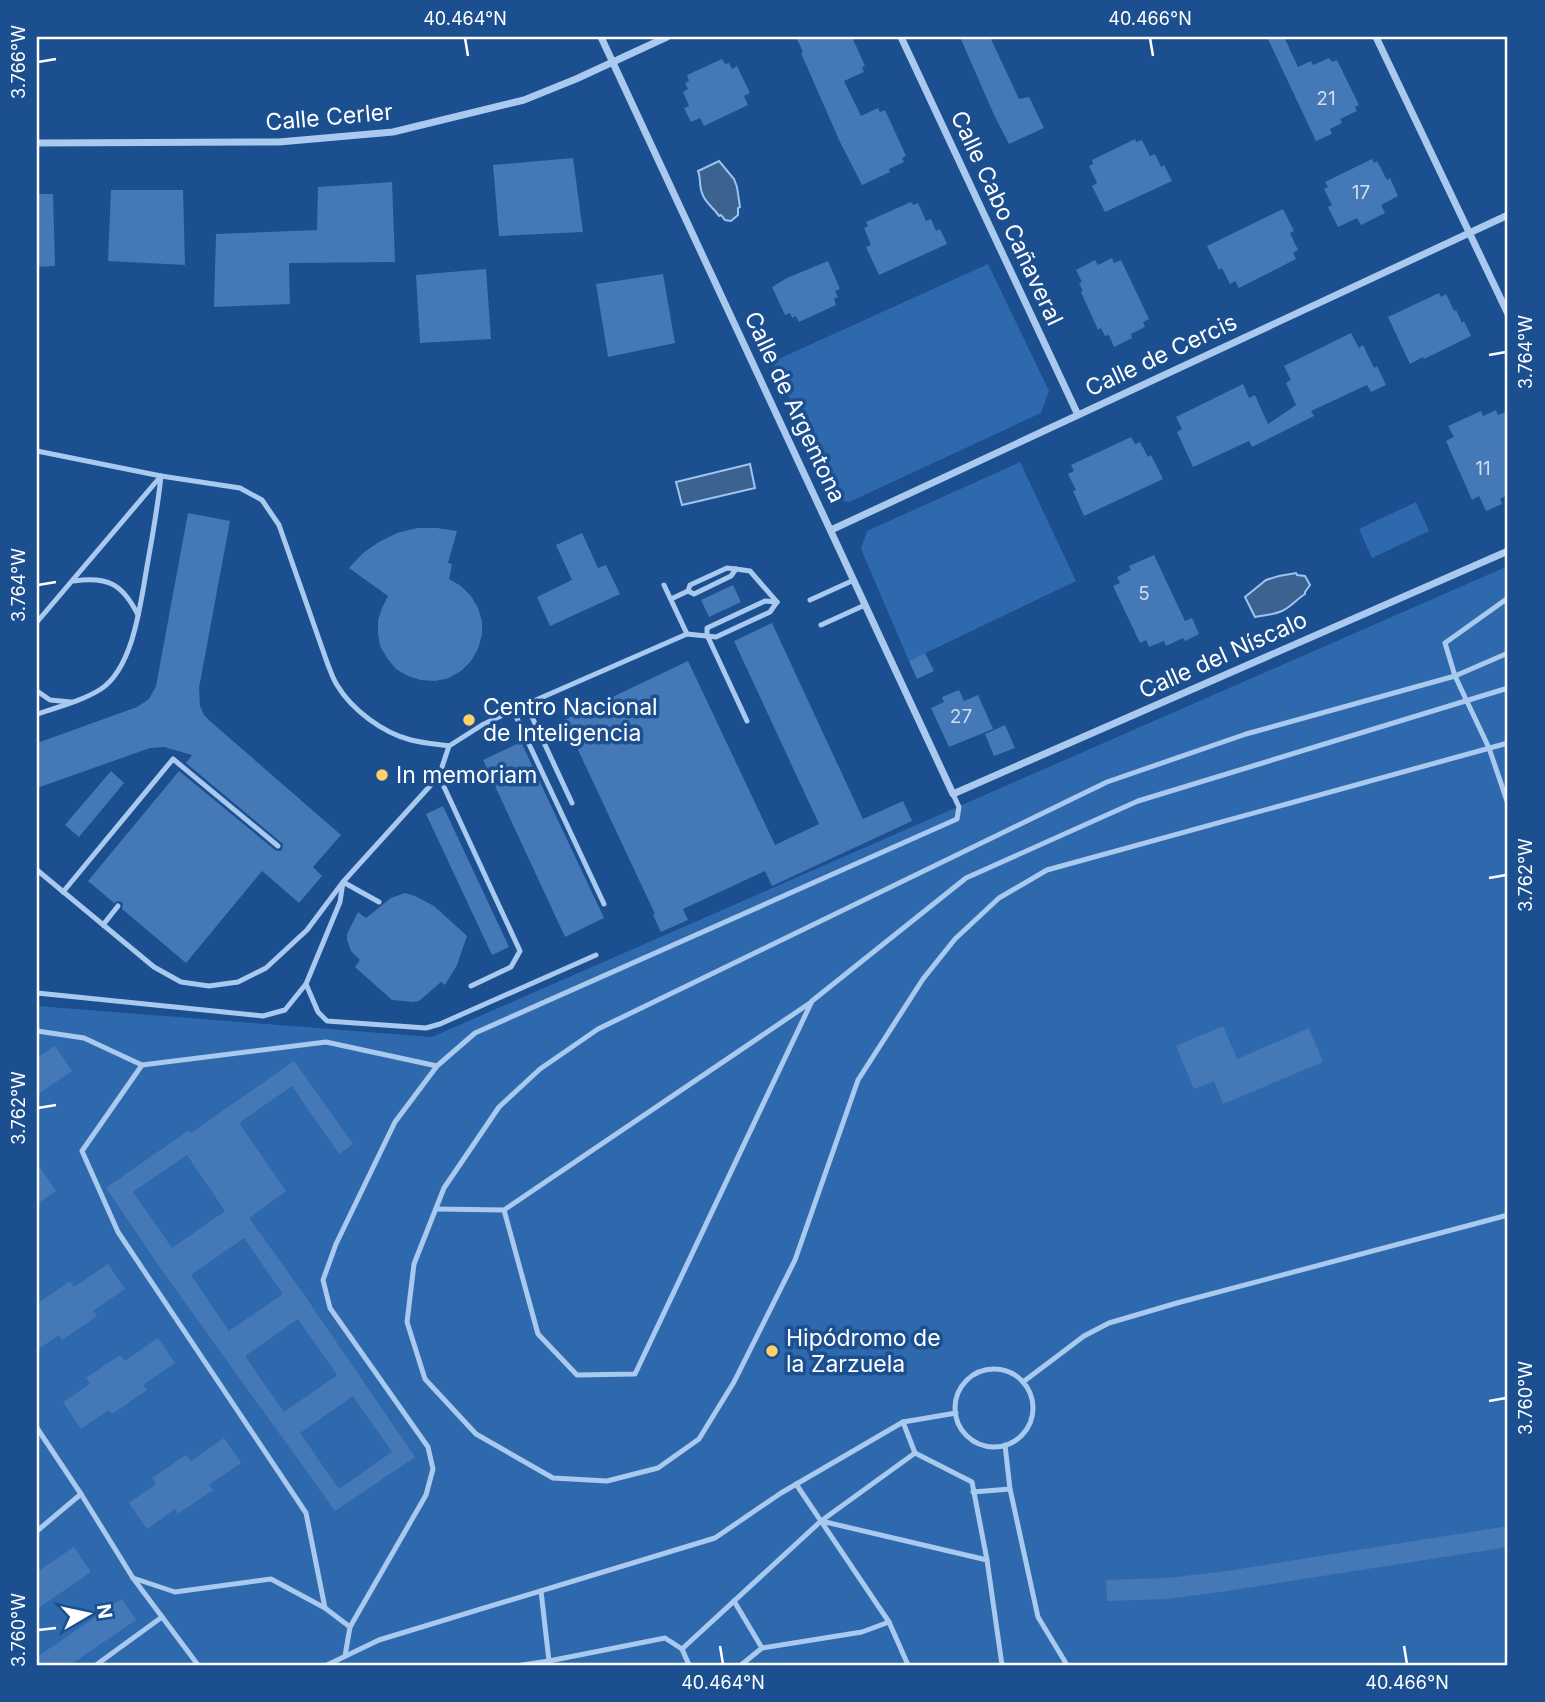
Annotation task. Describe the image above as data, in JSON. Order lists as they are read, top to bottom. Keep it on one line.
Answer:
{"streets":{"street":["Calle Cerler","Calle Cabo Cañaveral","Calle de Cercis","Calle de Argentona","Calle del Níscalo"]},"crossings":[["Calle Cerler","Calle de Argentona"],["Calle Cabo Cañaveral","Calle de Cercis"],["Calle de Cercis","Calle de Argentona"],["Calle de Argentona","Calle del Níscalo"]],"places":["Centro Nacional de Inteligencia","In memoriam","Hipódromo de la Zarzuela"],"house_numbers":["21","17","11","5","27"],"north":"right","coordinates":["40.464°N","40.466°N","3.766°W","3.764°W","3.762°W","3.760°W"]}
